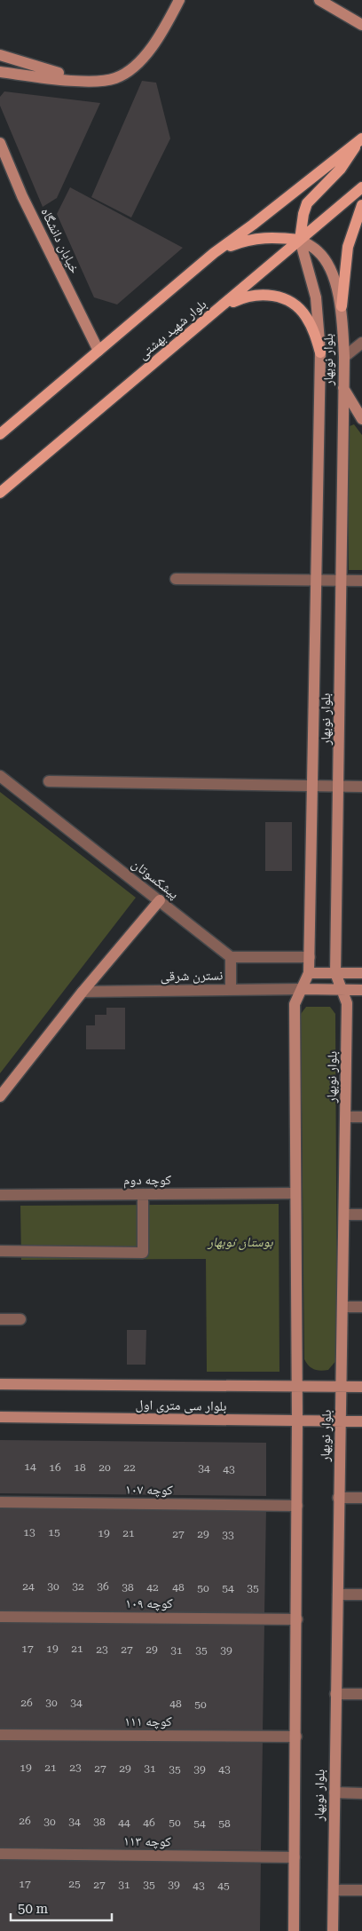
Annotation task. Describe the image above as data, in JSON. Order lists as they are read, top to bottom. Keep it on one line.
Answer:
{"streets":{"main road":["خیابان دانشگاه","بلوار شهید بهشتی","بلوار نوبهار","بلوار سی متری اول"],"street":["پیشکسوتان","نسترن شرقی","کوچه دوم","کوچه ۱۰۷","کوچه ۱۰۹","کوچه ۱۱۱","کوچه ۱۱۳"]},"crossings":[["بلوار شهید بهشتی","بلوار نوبهار"],["بلوار نوبهار","نسترن شرقی"],["بلوار نوبهار","کوچه دوم"],["بلوار نوبهار","بلوار سی متری اول"],["بلوار نوبهار","کوچه ۱۰۷"],["بلوار نوبهار","کوچه ۱۰۹"],["بلوار نوبهار","کوچه ۱۱۱"],["بلوار نوبهار","کوچه ۱۱۳"]],"parks":["بوستان نوبهار"],"house_numbers":["14","16","18","20","22","34","43","13","15","19","21","27","29","33","24","30","32","36","38","42","48","50","54","35","17","19","21","23","27","29","31","35","39","26","30","34","48","50","19","21","23","27","29","31","35","39","43","26","30","34","38","44","46","50","54","58","17","25","27","31","35","39","43","45"],"scale_bar":"50 m"}
